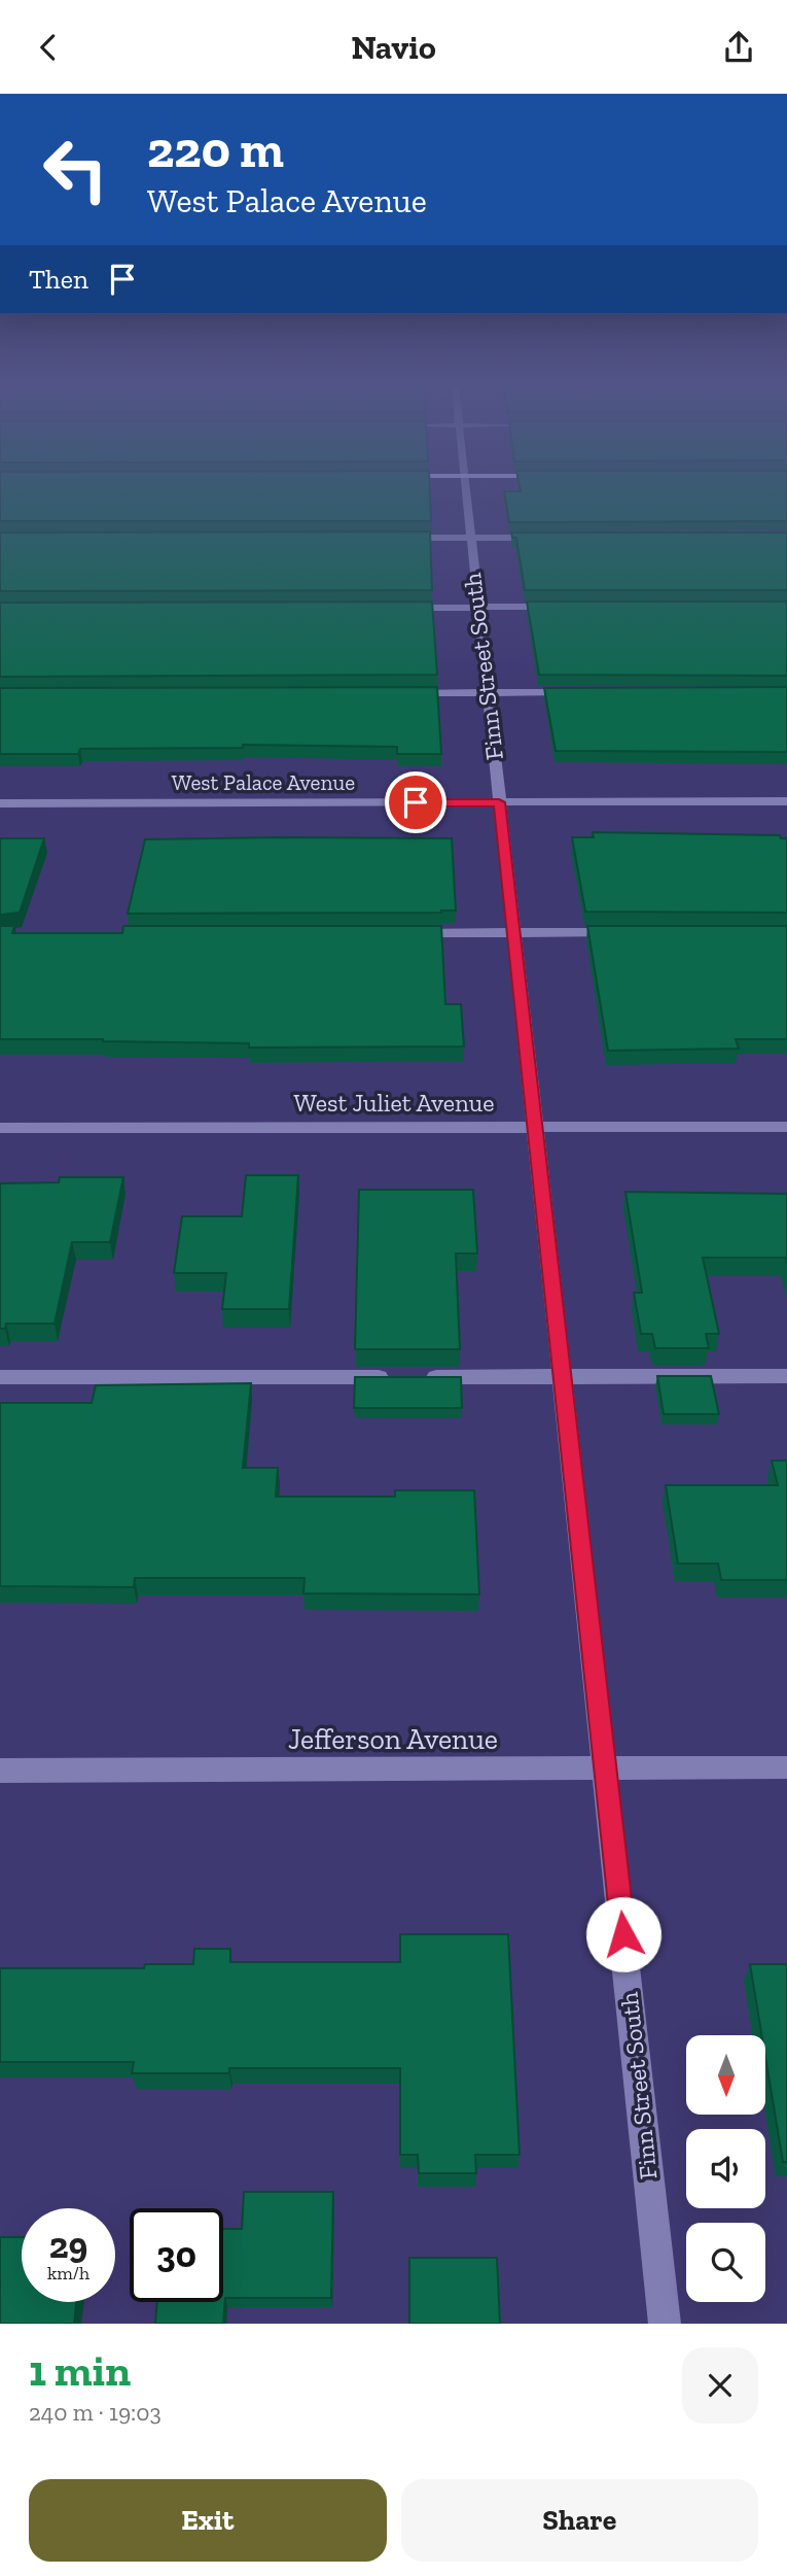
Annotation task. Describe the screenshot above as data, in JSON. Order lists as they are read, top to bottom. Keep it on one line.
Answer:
{"streets":{"street":["Finn Street South","West Palace Avenue","West Juliet Avenue","Jefferson Avenue"]},"crossings":[["Finn Street South","West Palace Avenue"],["Finn Street South","West Juliet Avenue"],["Finn Street South","Jefferson Avenue"]],"north":"bottom","page":{"header":"Navio","turn":["220 m","West Palace Avenue"],"then":"Then","speed":"29 km/h","limit":"30","heading":["1 min","240 m · 19:03"],"buttons":["Exit","Share"]}}
